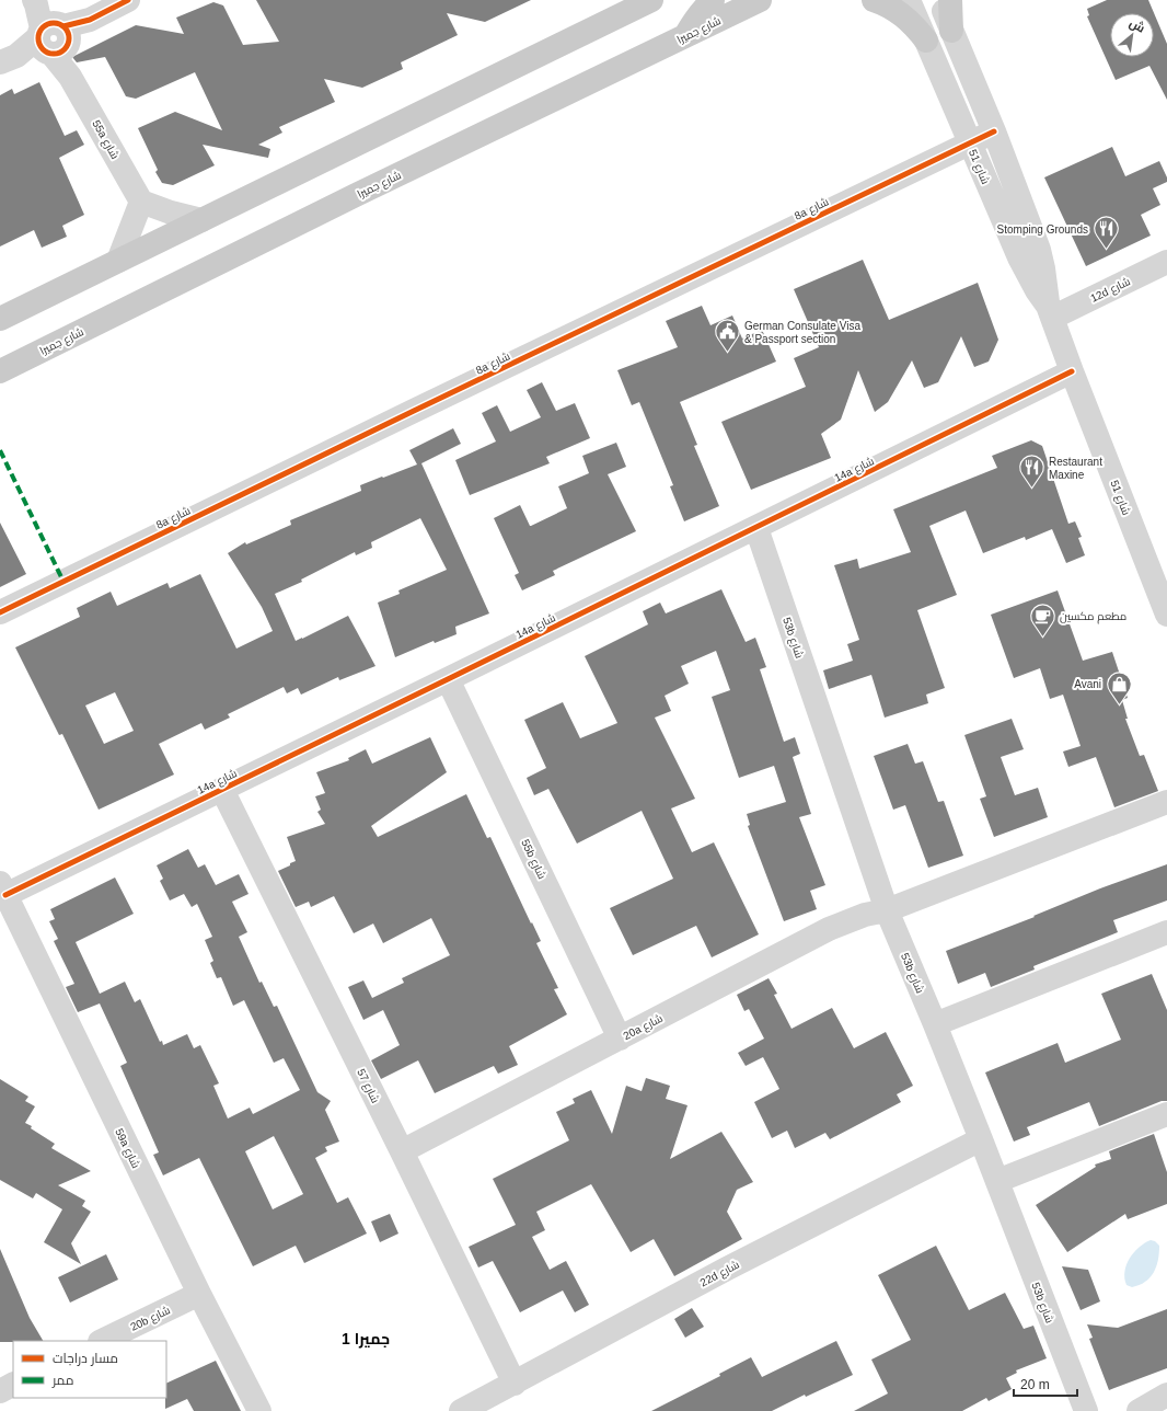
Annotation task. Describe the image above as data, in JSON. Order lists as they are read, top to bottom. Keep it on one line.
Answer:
{"streets":{"main road":["شارع جميرا"],"street":["55a شارع","شارع 51","8a شارع","12d شارع","14a شارع","53b شارع","55b شارع","20a شارع","شارع 57","59a شارع","22d شارع","20b شارع"]},"crossings":[["شارع 51","8a شارع"],["شارع 51","12d شارع"],["شارع 51","14a شارع"],["14a شارع","53b شارع"],["14a شارع","55b شارع"],["14a شارع","شارع 57"],["14a شارع","59a شارع"],["53b شارع","20a شارع"],["53b شارع","22d شارع"],["55b شارع","20a شارع"],["20a شارع","شارع 57"],["شارع 57","22d شارع"],["59a شارع","20b شارع"]],"districts":["جميرا 1"],"places":{"restaurant":["Stomping Grounds","Restaurant Maxine"],"public building":["German Consulate Visa & Passport section"],"cafe":["مطعم مكسين"],"shop":["Avani"]},"legend":["مسار دراجات","ممر"],"scale_bar":"20 m","north":"top right"}
